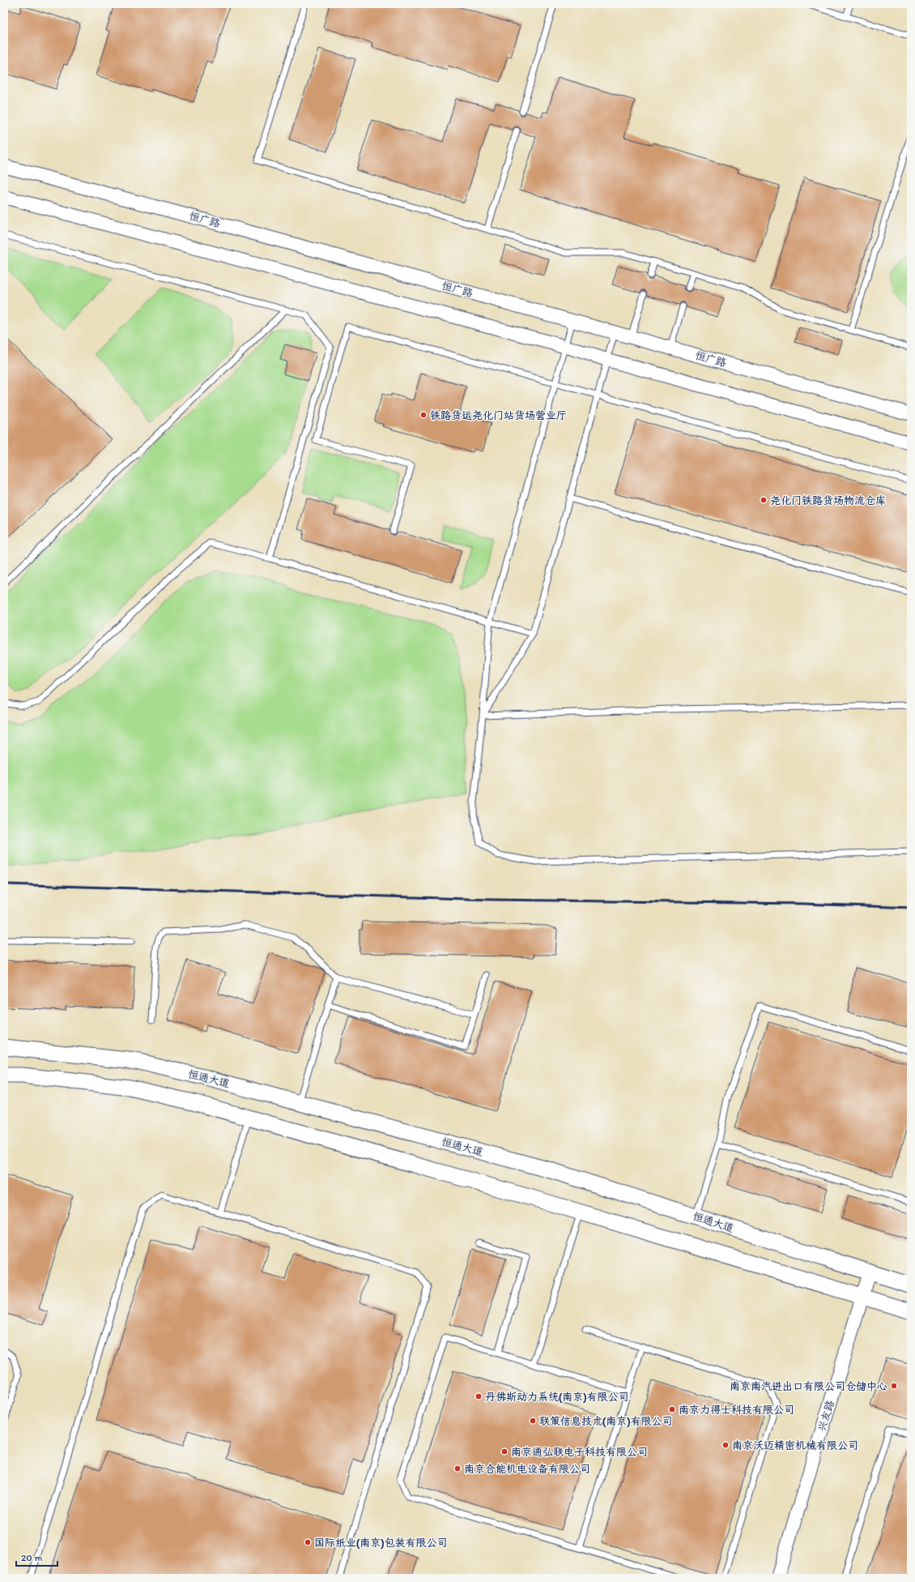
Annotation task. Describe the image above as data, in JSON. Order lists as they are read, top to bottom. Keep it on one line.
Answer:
{"streets":{"main road":["恒通大道"],"street":["恒广路","兴友路"]},"crossings":[["恒通大道","兴友路"]],"places":["铁路货运尧化门站货场营业厅","尧化门铁路货场物流仓库","南京南汽进出口有限公司仓储中心","丹佛斯动力系统(南京)有限公司","南京力得士科技有限公司","联策信息技术(南京)有限公司","南京沃迈精密机械有限公司","南京通弘联电子科技有限公司","南京合能机电设备有限公司","国际纸业(南京)包装有限公司"],"scale_bar":"20 m"}
